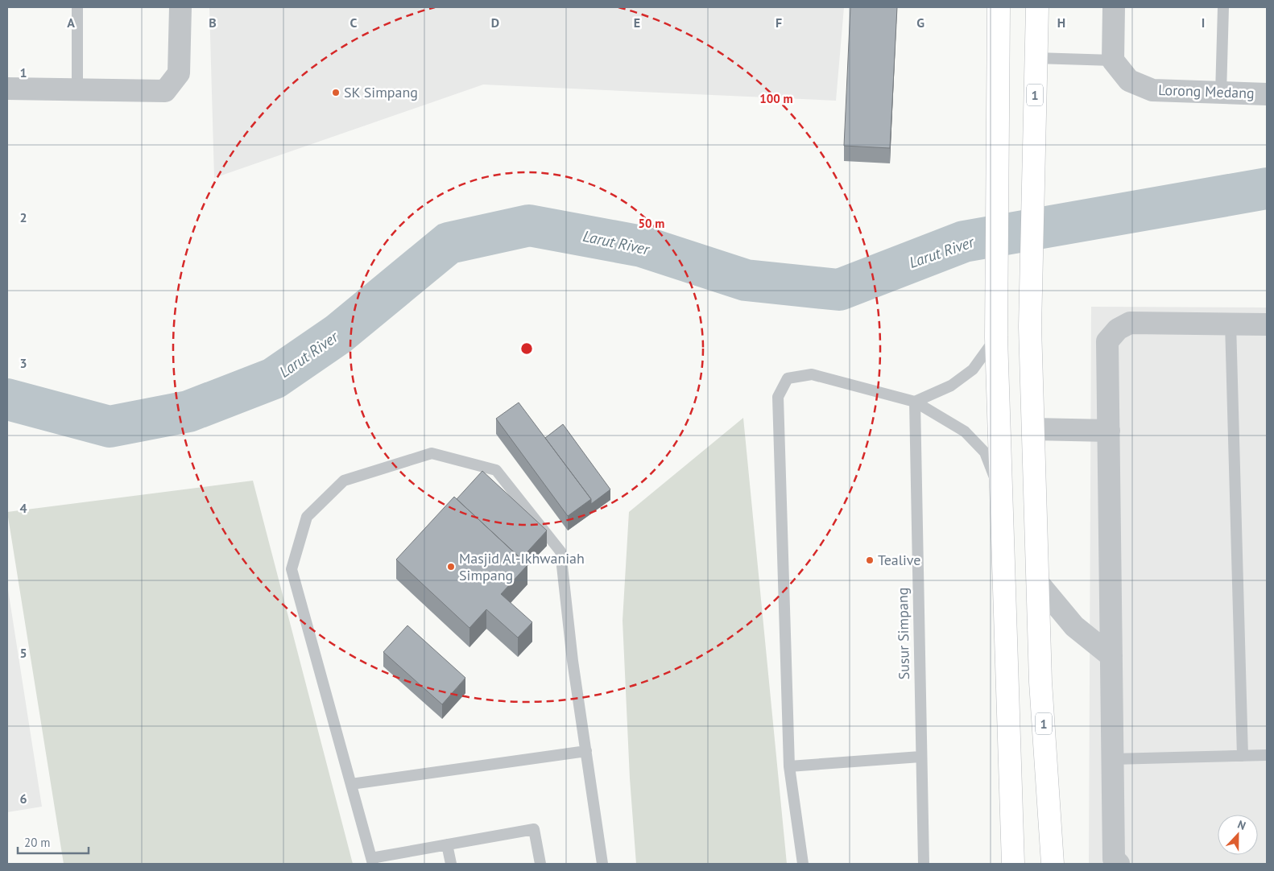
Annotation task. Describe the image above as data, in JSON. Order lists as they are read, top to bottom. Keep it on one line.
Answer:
{"streets":{"highway":["1"],"street":["Lorong Medang"],"lane":["Susur Simpang"]},"water":["Larut River"],"places":["SK Simpang","Tealive","Masjid Al-Ikhwaniah Simpang"],"scale_bar":"20 m","north":"top","grid":{"columns":["A","B","C","D","E","F","G","H","I"],"rows":["1","2","3","4","5","6"]},"rings":["100 m","50 m"]}
